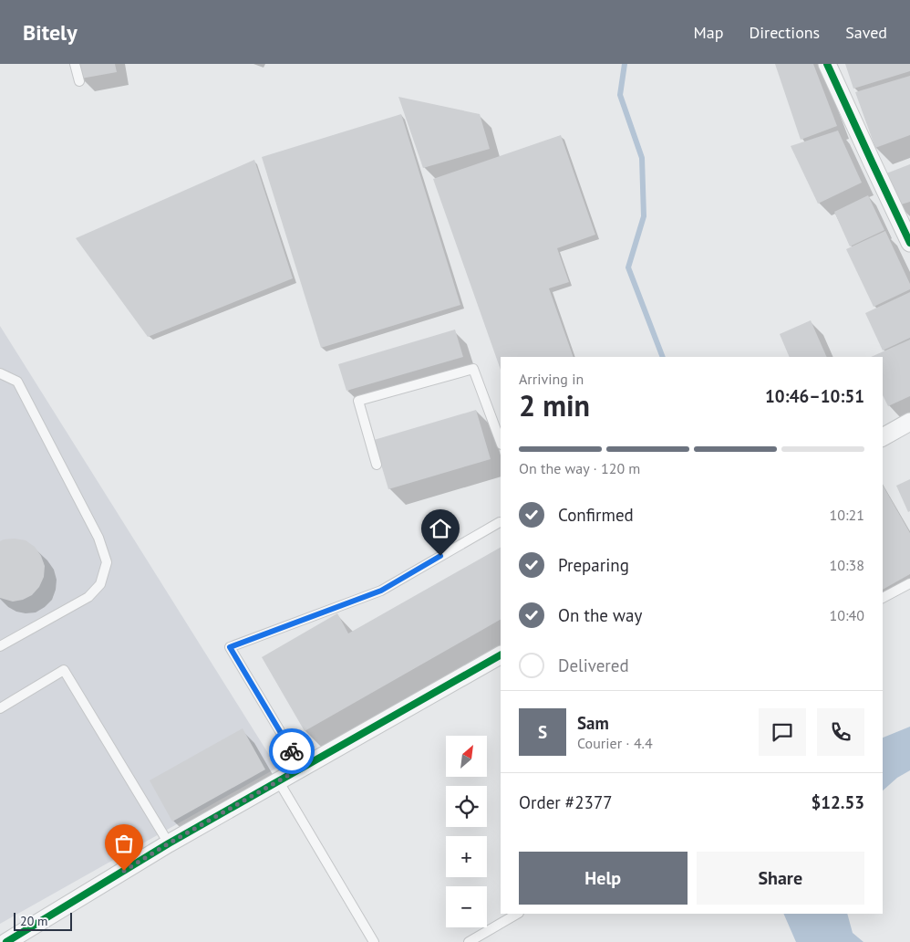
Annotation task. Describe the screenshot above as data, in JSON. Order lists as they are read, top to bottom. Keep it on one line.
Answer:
{"scale_bar":"20 m","north":"top right","page":{"header":"Bitely","nav":["Map","Directions","Saved"],"heading":["2 min","Arriving in","10:46–10:51"],"panel":["Sam","Courier · 4.4","Order #2377","$12.53"],"bar":"On the way · 120 m","list":[["Confirmed","10:21"],["Preparing","10:38"],["On the way","10:40"],"Delivered"],"round":"S","map_buttons":["+","−"],"buttons":["Help","Share"],"scale":"20 m"}}
